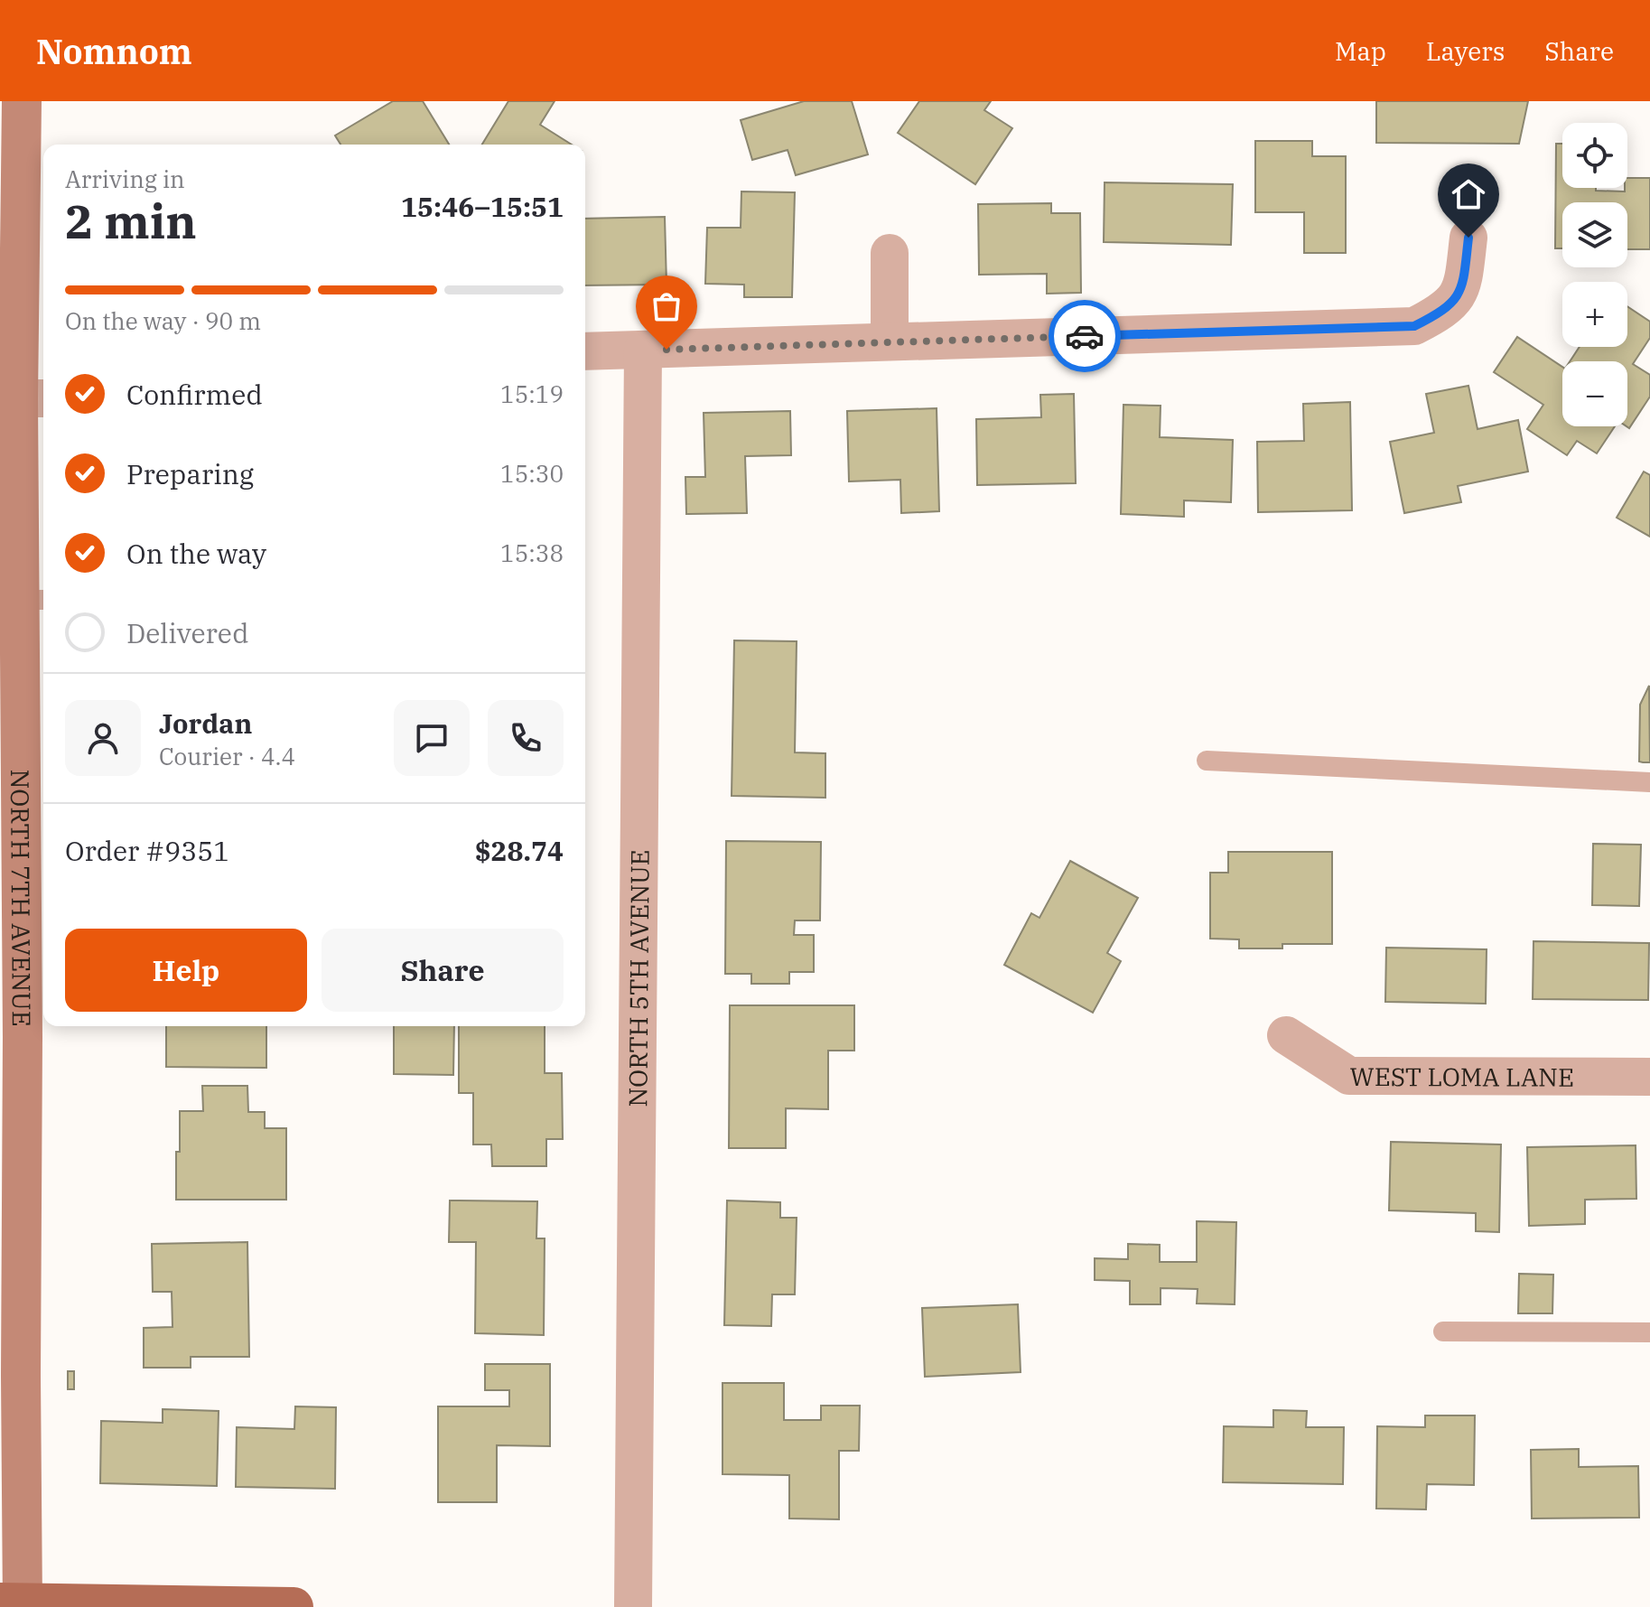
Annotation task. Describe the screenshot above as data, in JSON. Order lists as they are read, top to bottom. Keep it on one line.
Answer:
{"streets":{"main road":["NORTH 7TH AVENUE"],"street":["NORTH 5TH AVENUE","WEST LOMA LANE"]},"page":{"header":"Nomnom","nav":["Map","Layers","Share"],"map_buttons":["+","−"],"heading":["2 min","Arriving in","15:46–15:51"],"panel":["Jordan","Courier · 4.4","Order #9351","$28.74"],"bar":"On the way · 90 m","list":[["Confirmed","15:19"],["Preparing","15:30"],["On the way","15:38"],"Delivered"],"buttons":["Help","Share"]}}
